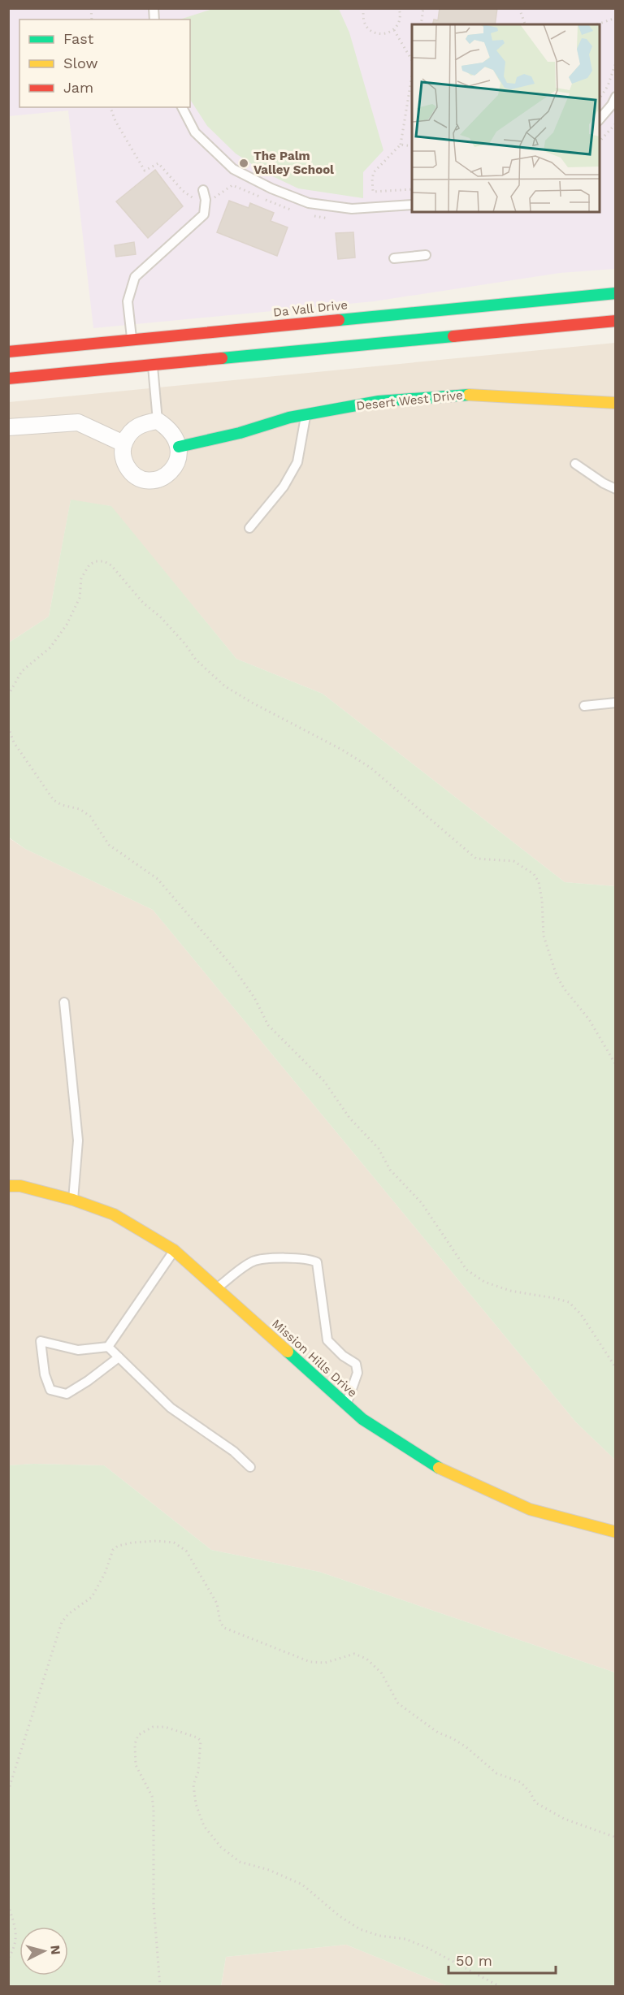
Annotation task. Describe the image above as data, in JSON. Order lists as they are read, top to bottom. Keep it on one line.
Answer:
{"streets":{"main road":["Da Vall Drive","Desert West Drive","Mission Hills Drive"]},"places":["The Palm Valley School"],"legend":["Fast","Slow","Jam"],"scale_bar":"50 m","north":"right"}
